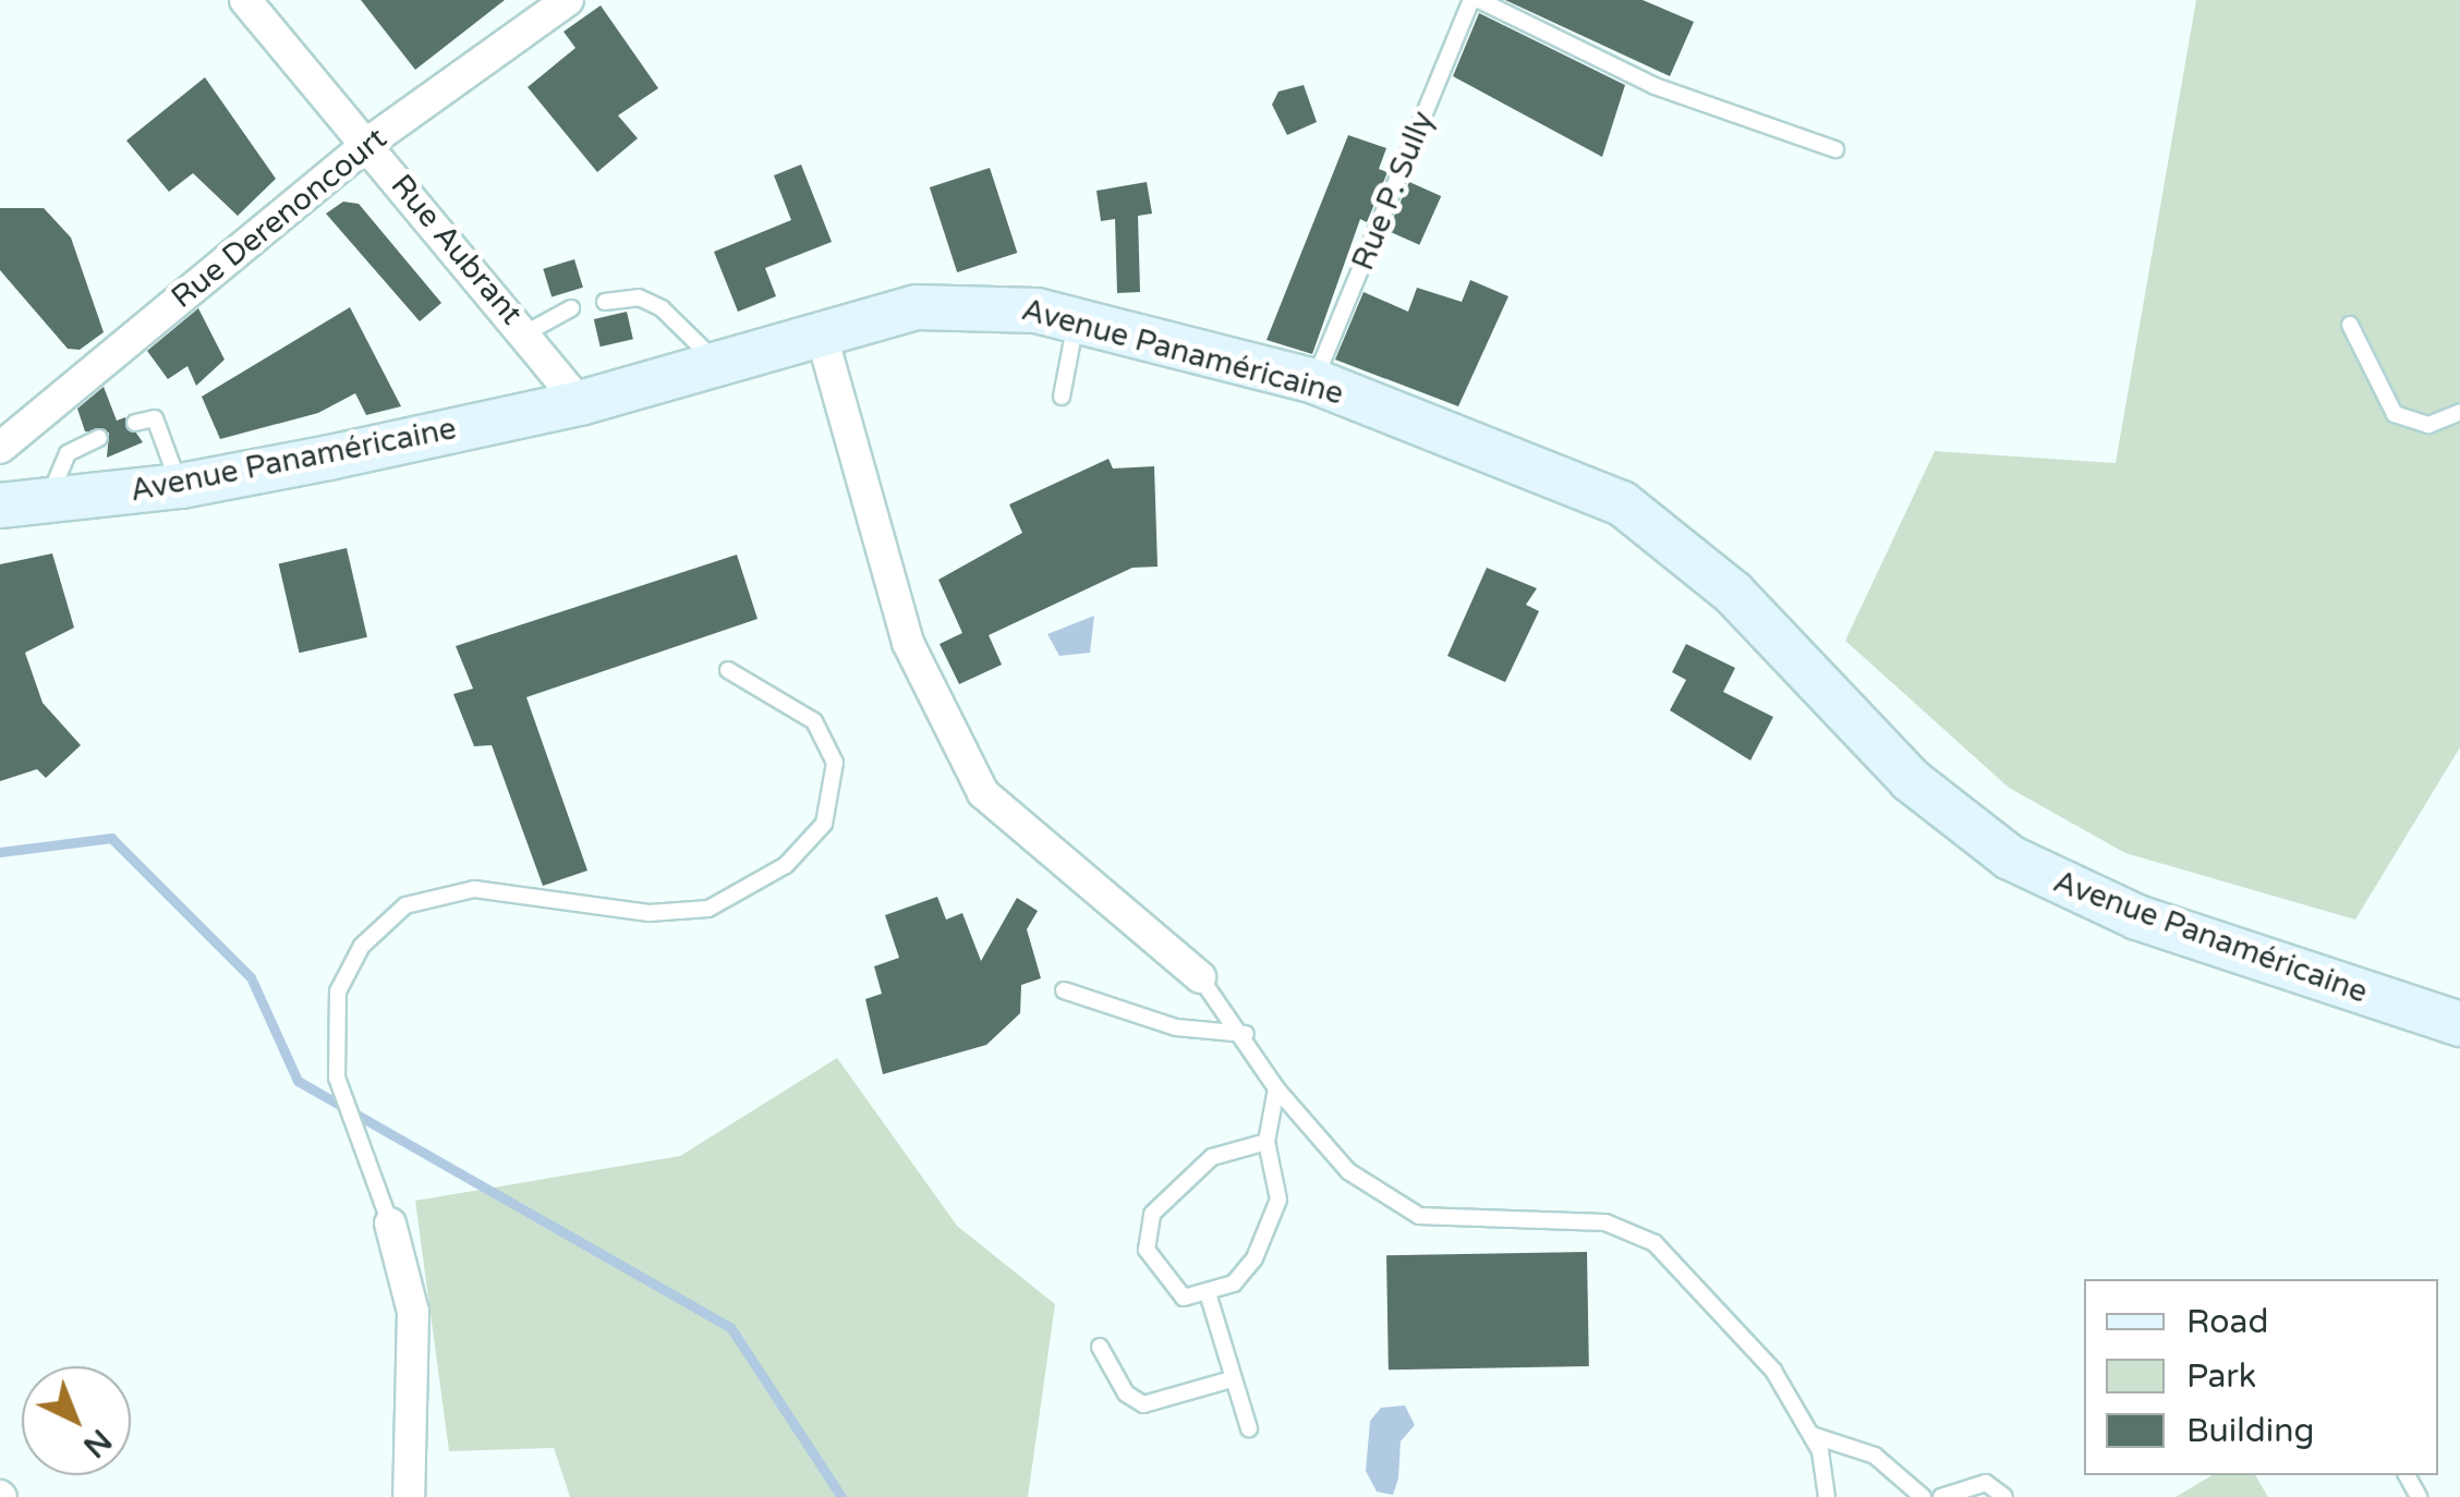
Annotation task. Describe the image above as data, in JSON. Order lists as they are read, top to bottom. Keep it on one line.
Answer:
{"streets":{"main road":["Avenue Panaméricaine"],"street":["Rue Derenoncourt","Rue Aubrant"],"lane":["Rue P. Sully"]},"crossings":[["Rue P. Sully","Avenue Panaméricaine"],["Rue Derenoncourt","Rue Aubrant"],["Rue Aubrant","Avenue Panaméricaine"]],"legend":["Road","Park","Building"],"north":"bottom right"}
